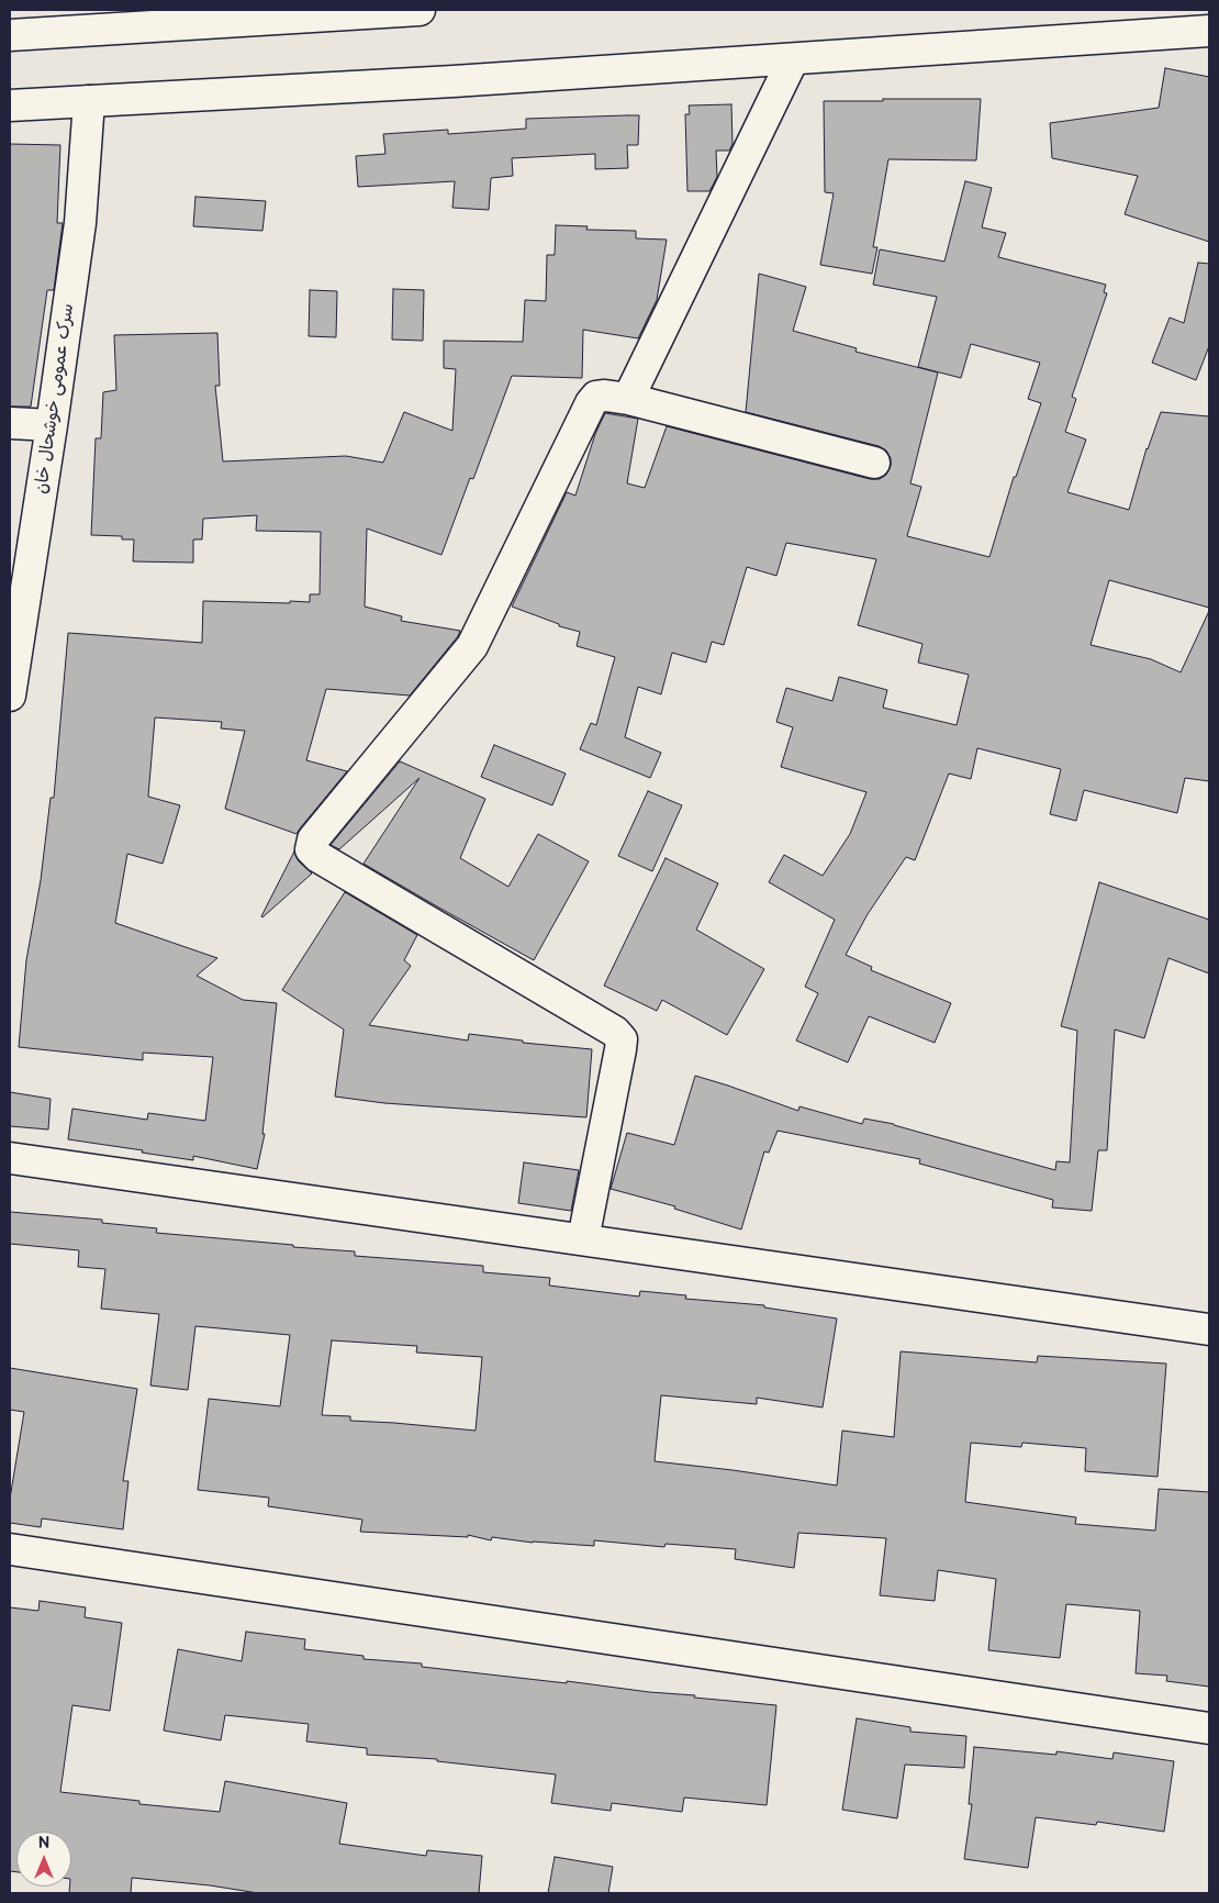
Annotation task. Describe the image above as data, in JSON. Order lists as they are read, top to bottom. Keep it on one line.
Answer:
{"streets":{"street":["سرک عمومی خوشحال خان"]},"north":"top"}
